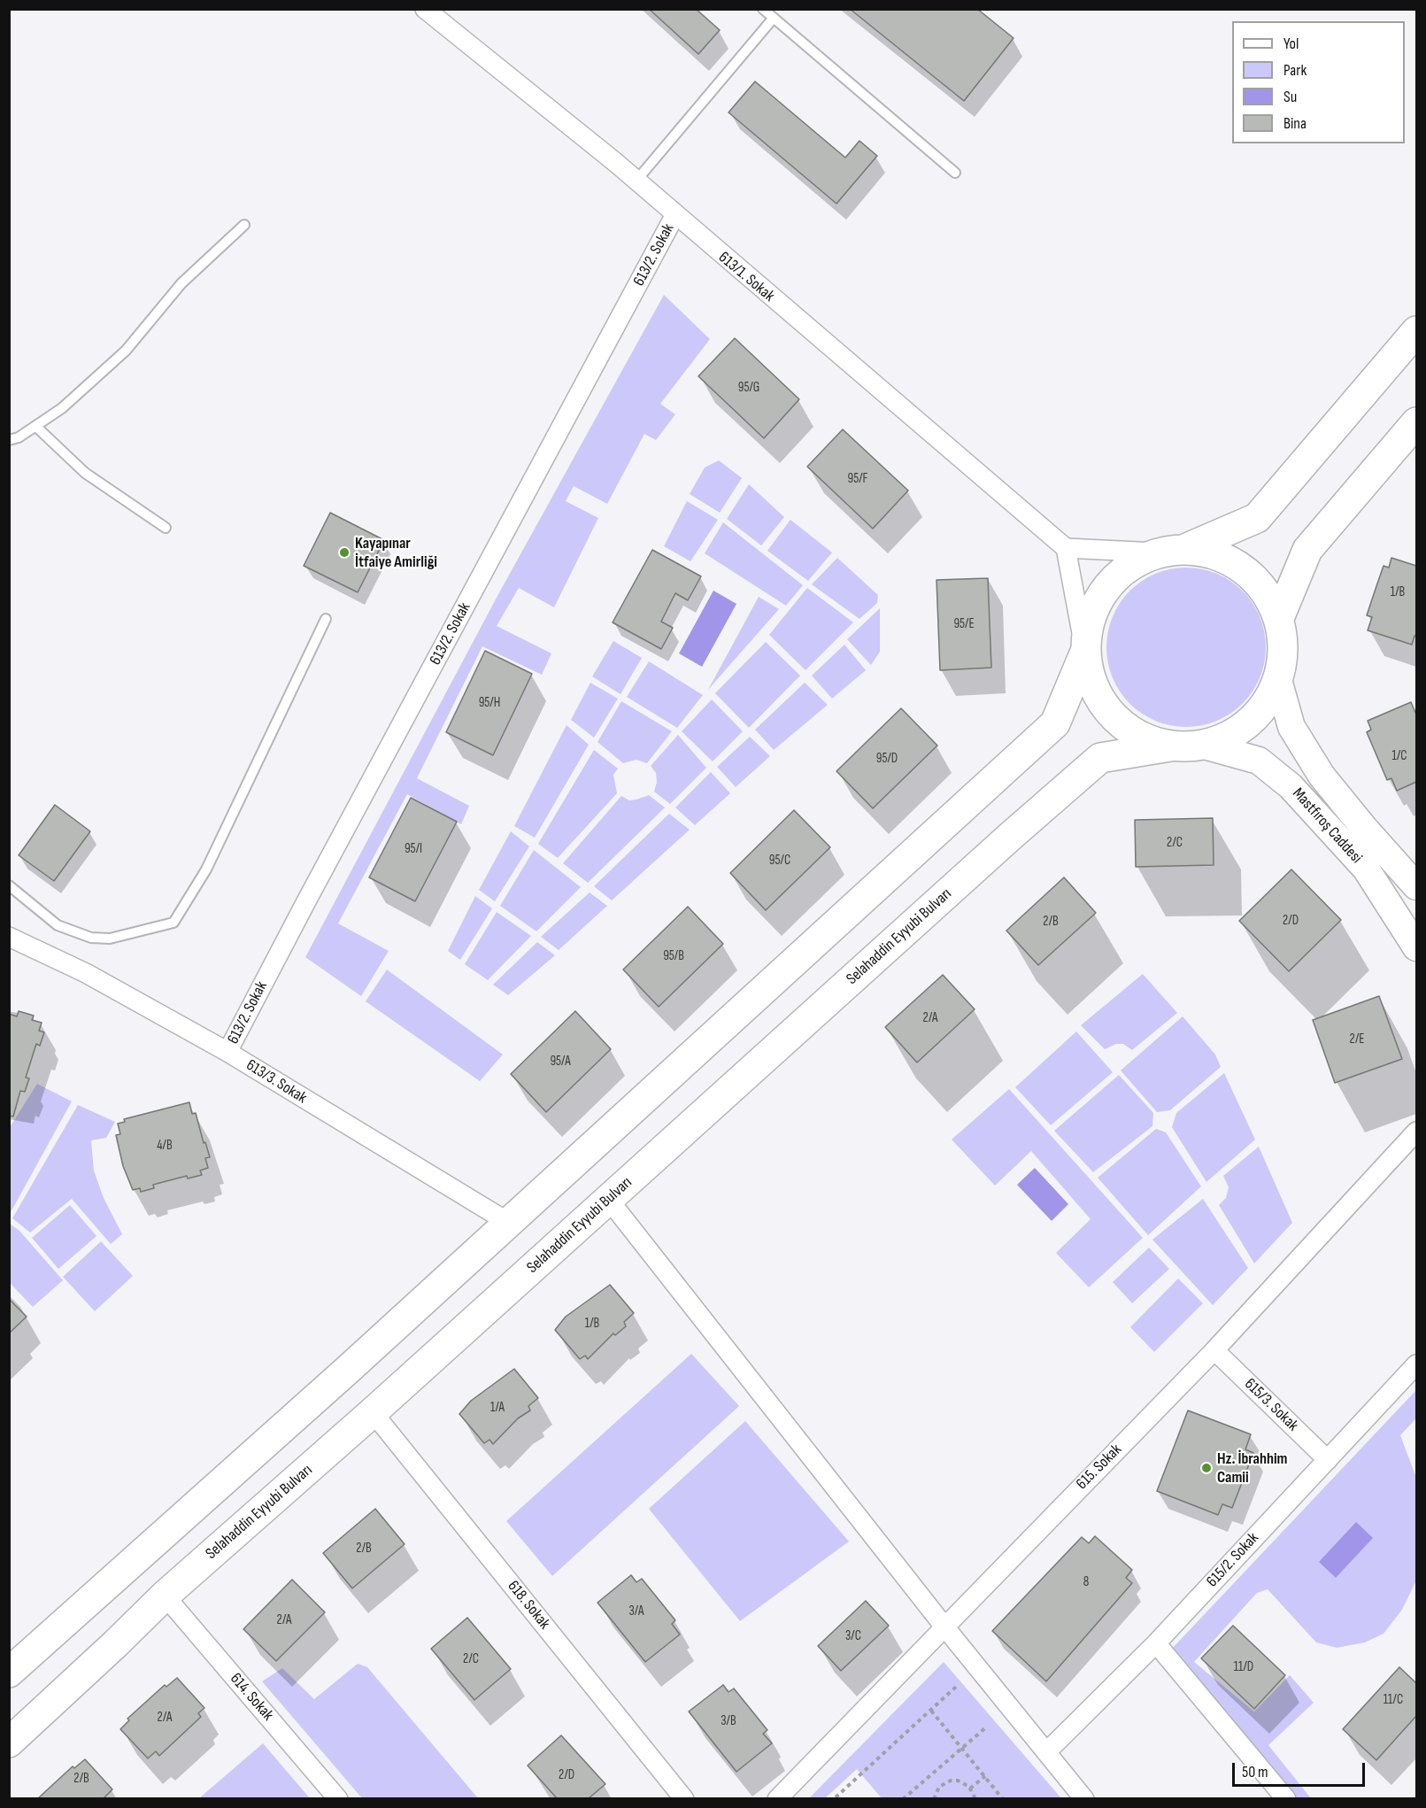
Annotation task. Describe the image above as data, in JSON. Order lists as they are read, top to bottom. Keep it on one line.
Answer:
{"streets":{"main road":["Mastfıroş Caddesi","Selahaddin Eyyubi Bulvarı"],"street":["613/2. Sokak","613/1. Sokak","613/3. Sokak","615/3. Sokak","615. Sokak","615/2. Sokak","618. Sokak","614. Sokak"]},"crossings":[["613/2. Sokak","613/1. Sokak"],["613/2. Sokak","613/3. Sokak"],["Selahaddin Eyyubi Bulvarı","618. Sokak"],["Selahaddin Eyyubi Bulvarı","614. Sokak"],["615/3. Sokak","615. Sokak"],["615/3. Sokak","615/2. Sokak"]],"places":["Kayapınar İtfaiye Amirliği","Hz. İbrahhim Camii"],"house_numbers":["95/G","95/F","1/B","95/E","95/H","1/C","95/D","2/C","95/I","95/C","2/D","2/B","95/B","2/A","2/E","95/A","4/B","1/B","1/A","2/B","8","3/A","2/A","3/C","2/C","11/D","11/C","2/A","3/B","2/D","2/B"],"legend":["Yol","Park","Su","Bina"],"scale_bar":"50 m"}
